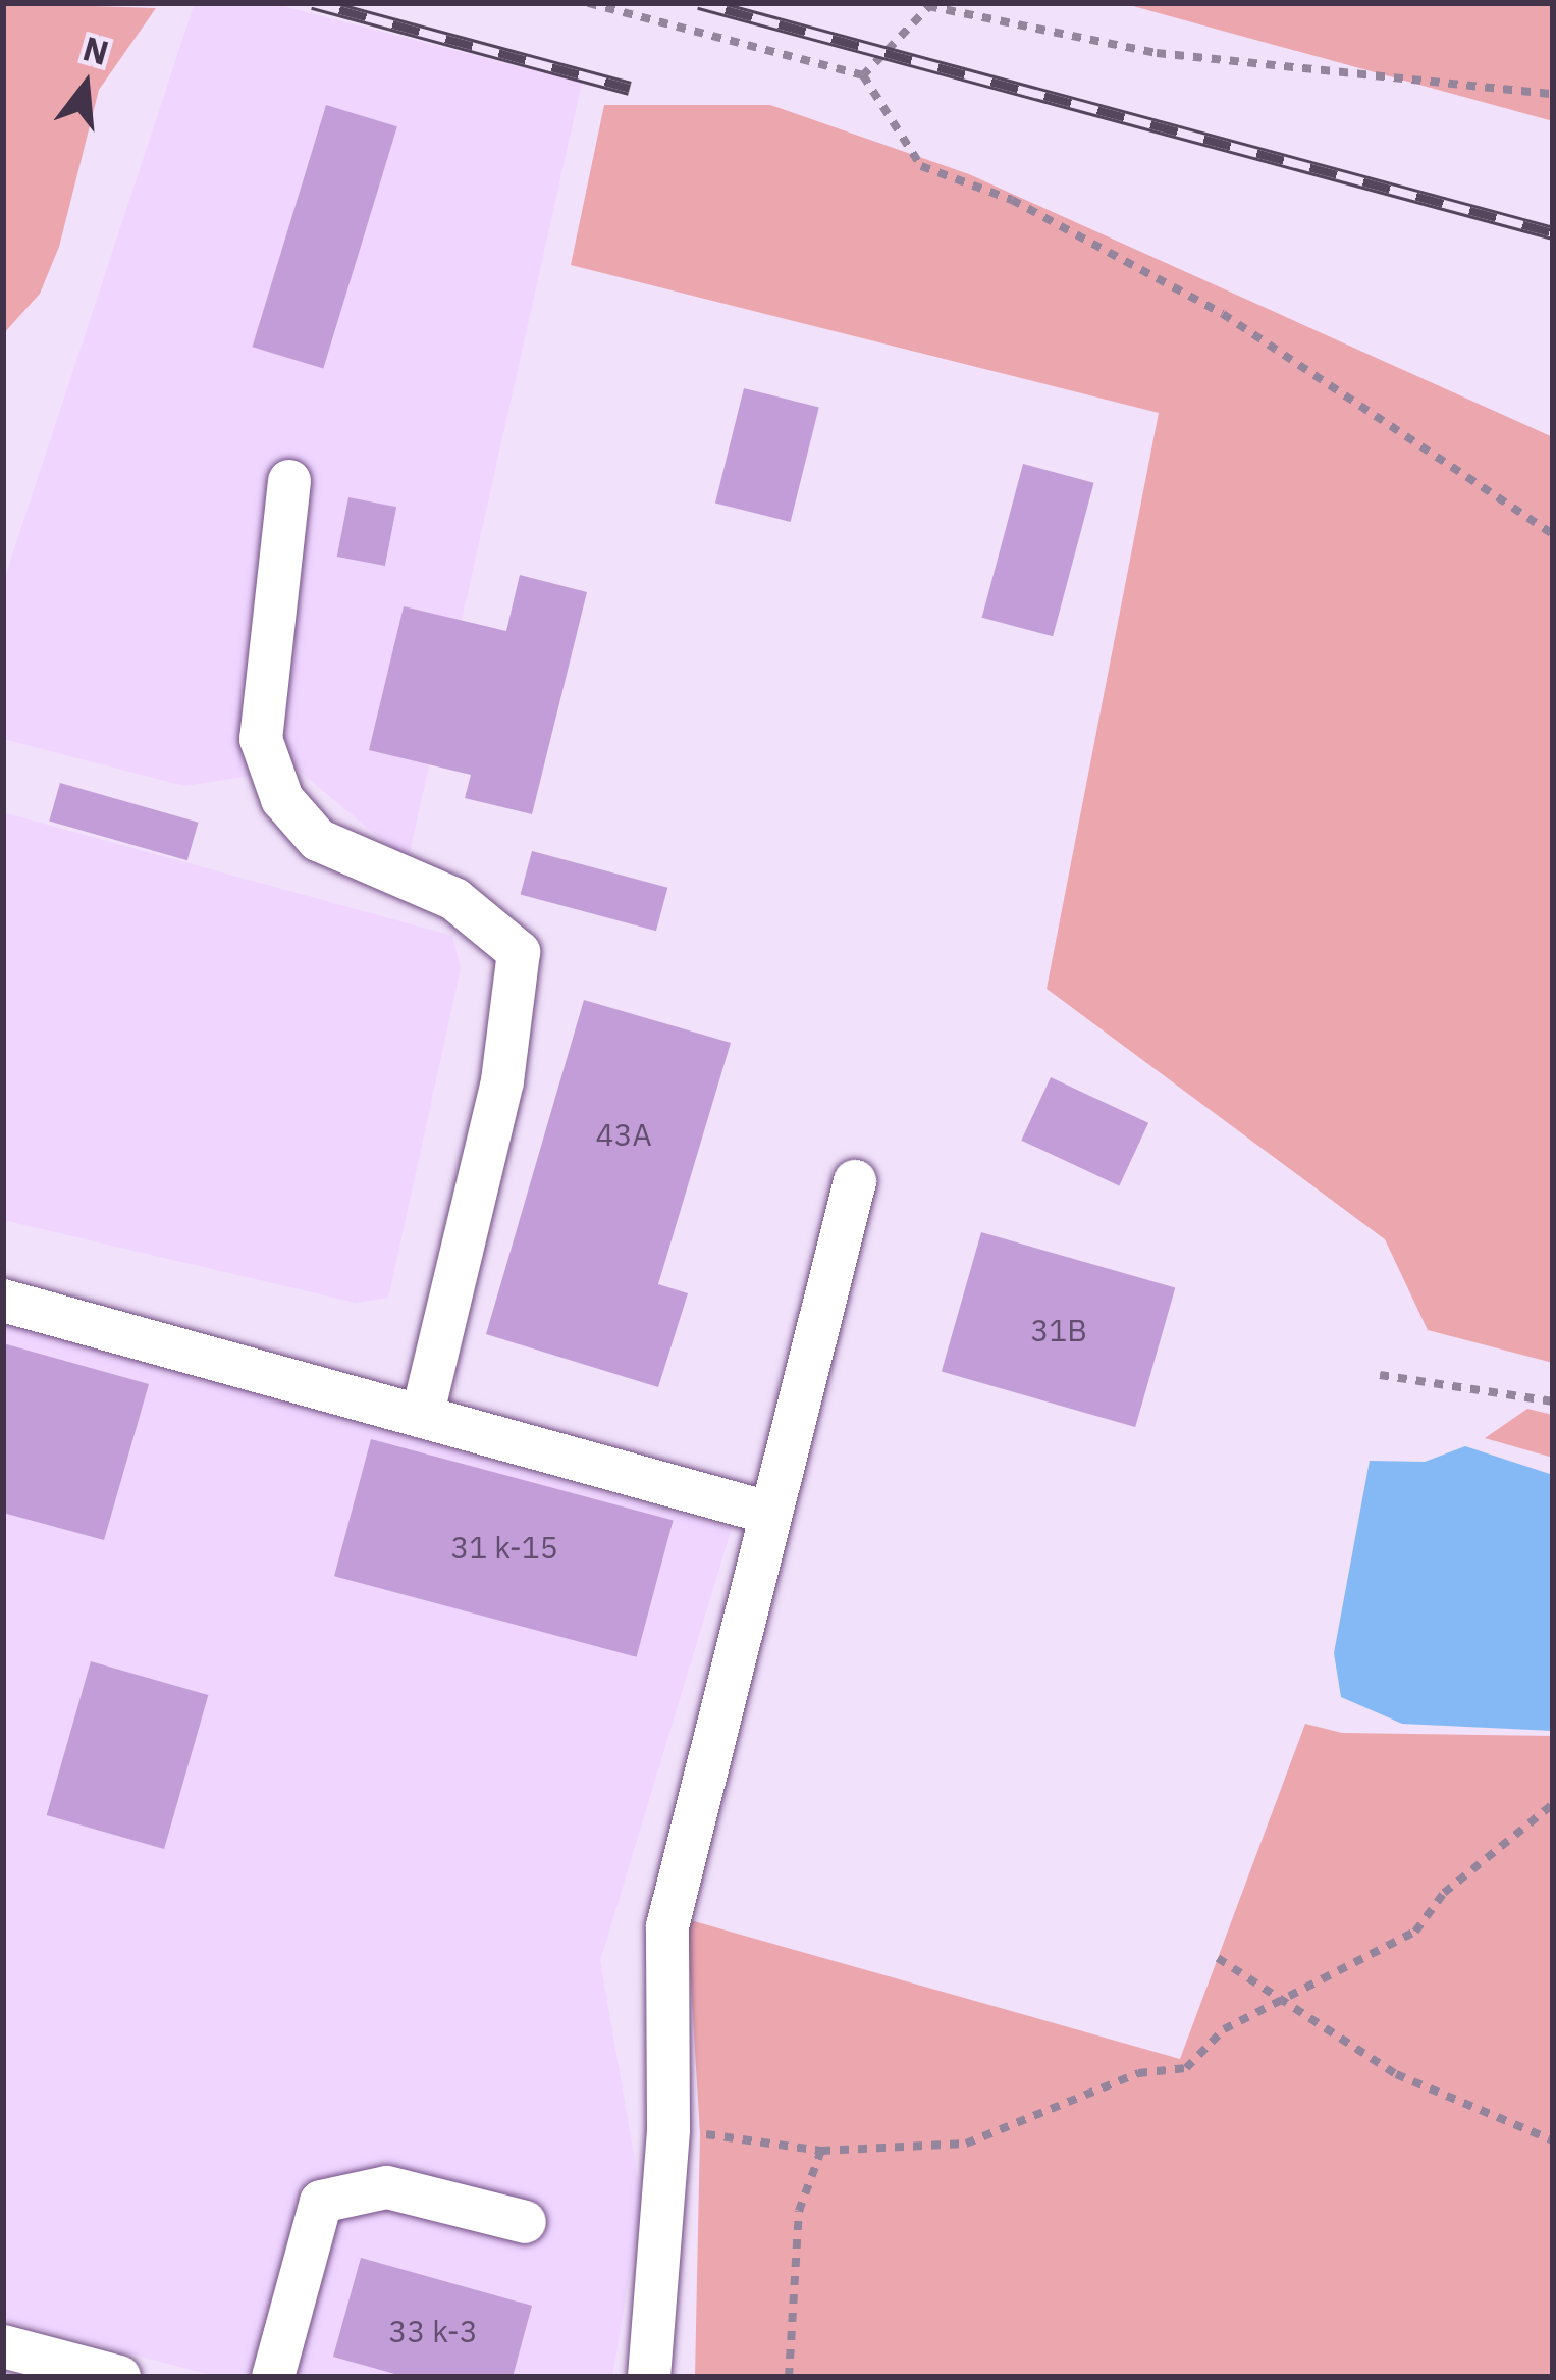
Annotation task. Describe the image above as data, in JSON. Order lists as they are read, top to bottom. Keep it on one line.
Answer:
{"house_numbers":["43A","31B","31 k-15","33 k-3"],"north":"top"}
